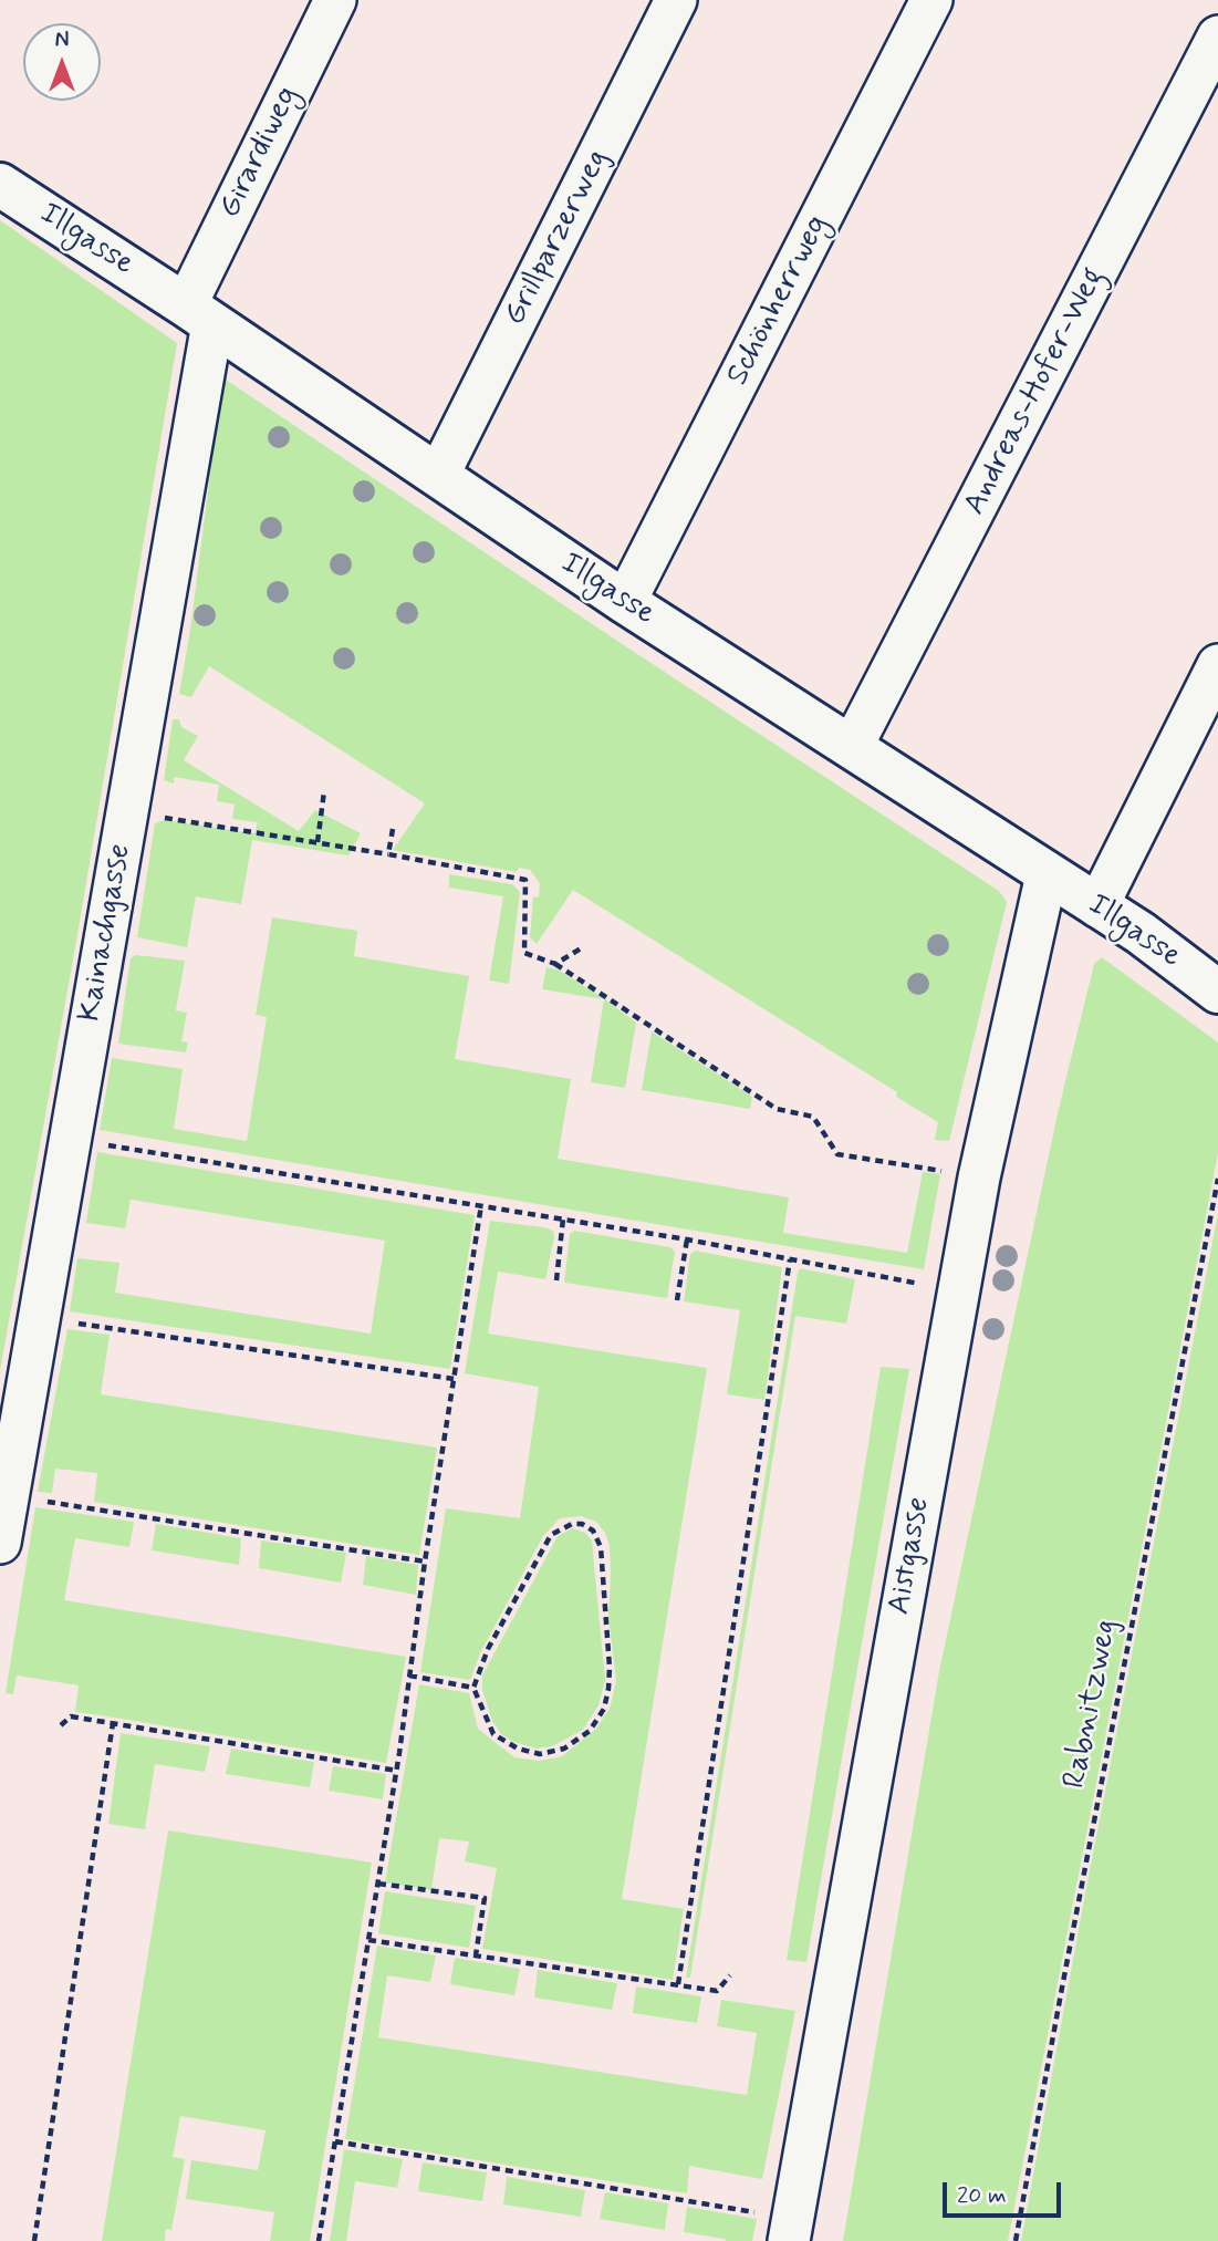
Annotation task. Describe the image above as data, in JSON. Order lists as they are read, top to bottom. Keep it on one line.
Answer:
{"streets":{"street":["Girardiweg","Grillparzerweg","Illgasse","Schönherrweg","Andreas-Hofer-Weg","Kainachgasse","Aistgasse"],"path":["Rabnitzweg"]},"crossings":[["Girardiweg","Illgasse"],["Girardiweg","Kainachgasse"],["Grillparzerweg","Illgasse"],["Illgasse","Schönherrweg"],["Illgasse","Andreas-Hofer-Weg"],["Illgasse","Kainachgasse"],["Illgasse","Aistgasse"]],"scale_bar":"20 m","north":"top"}
